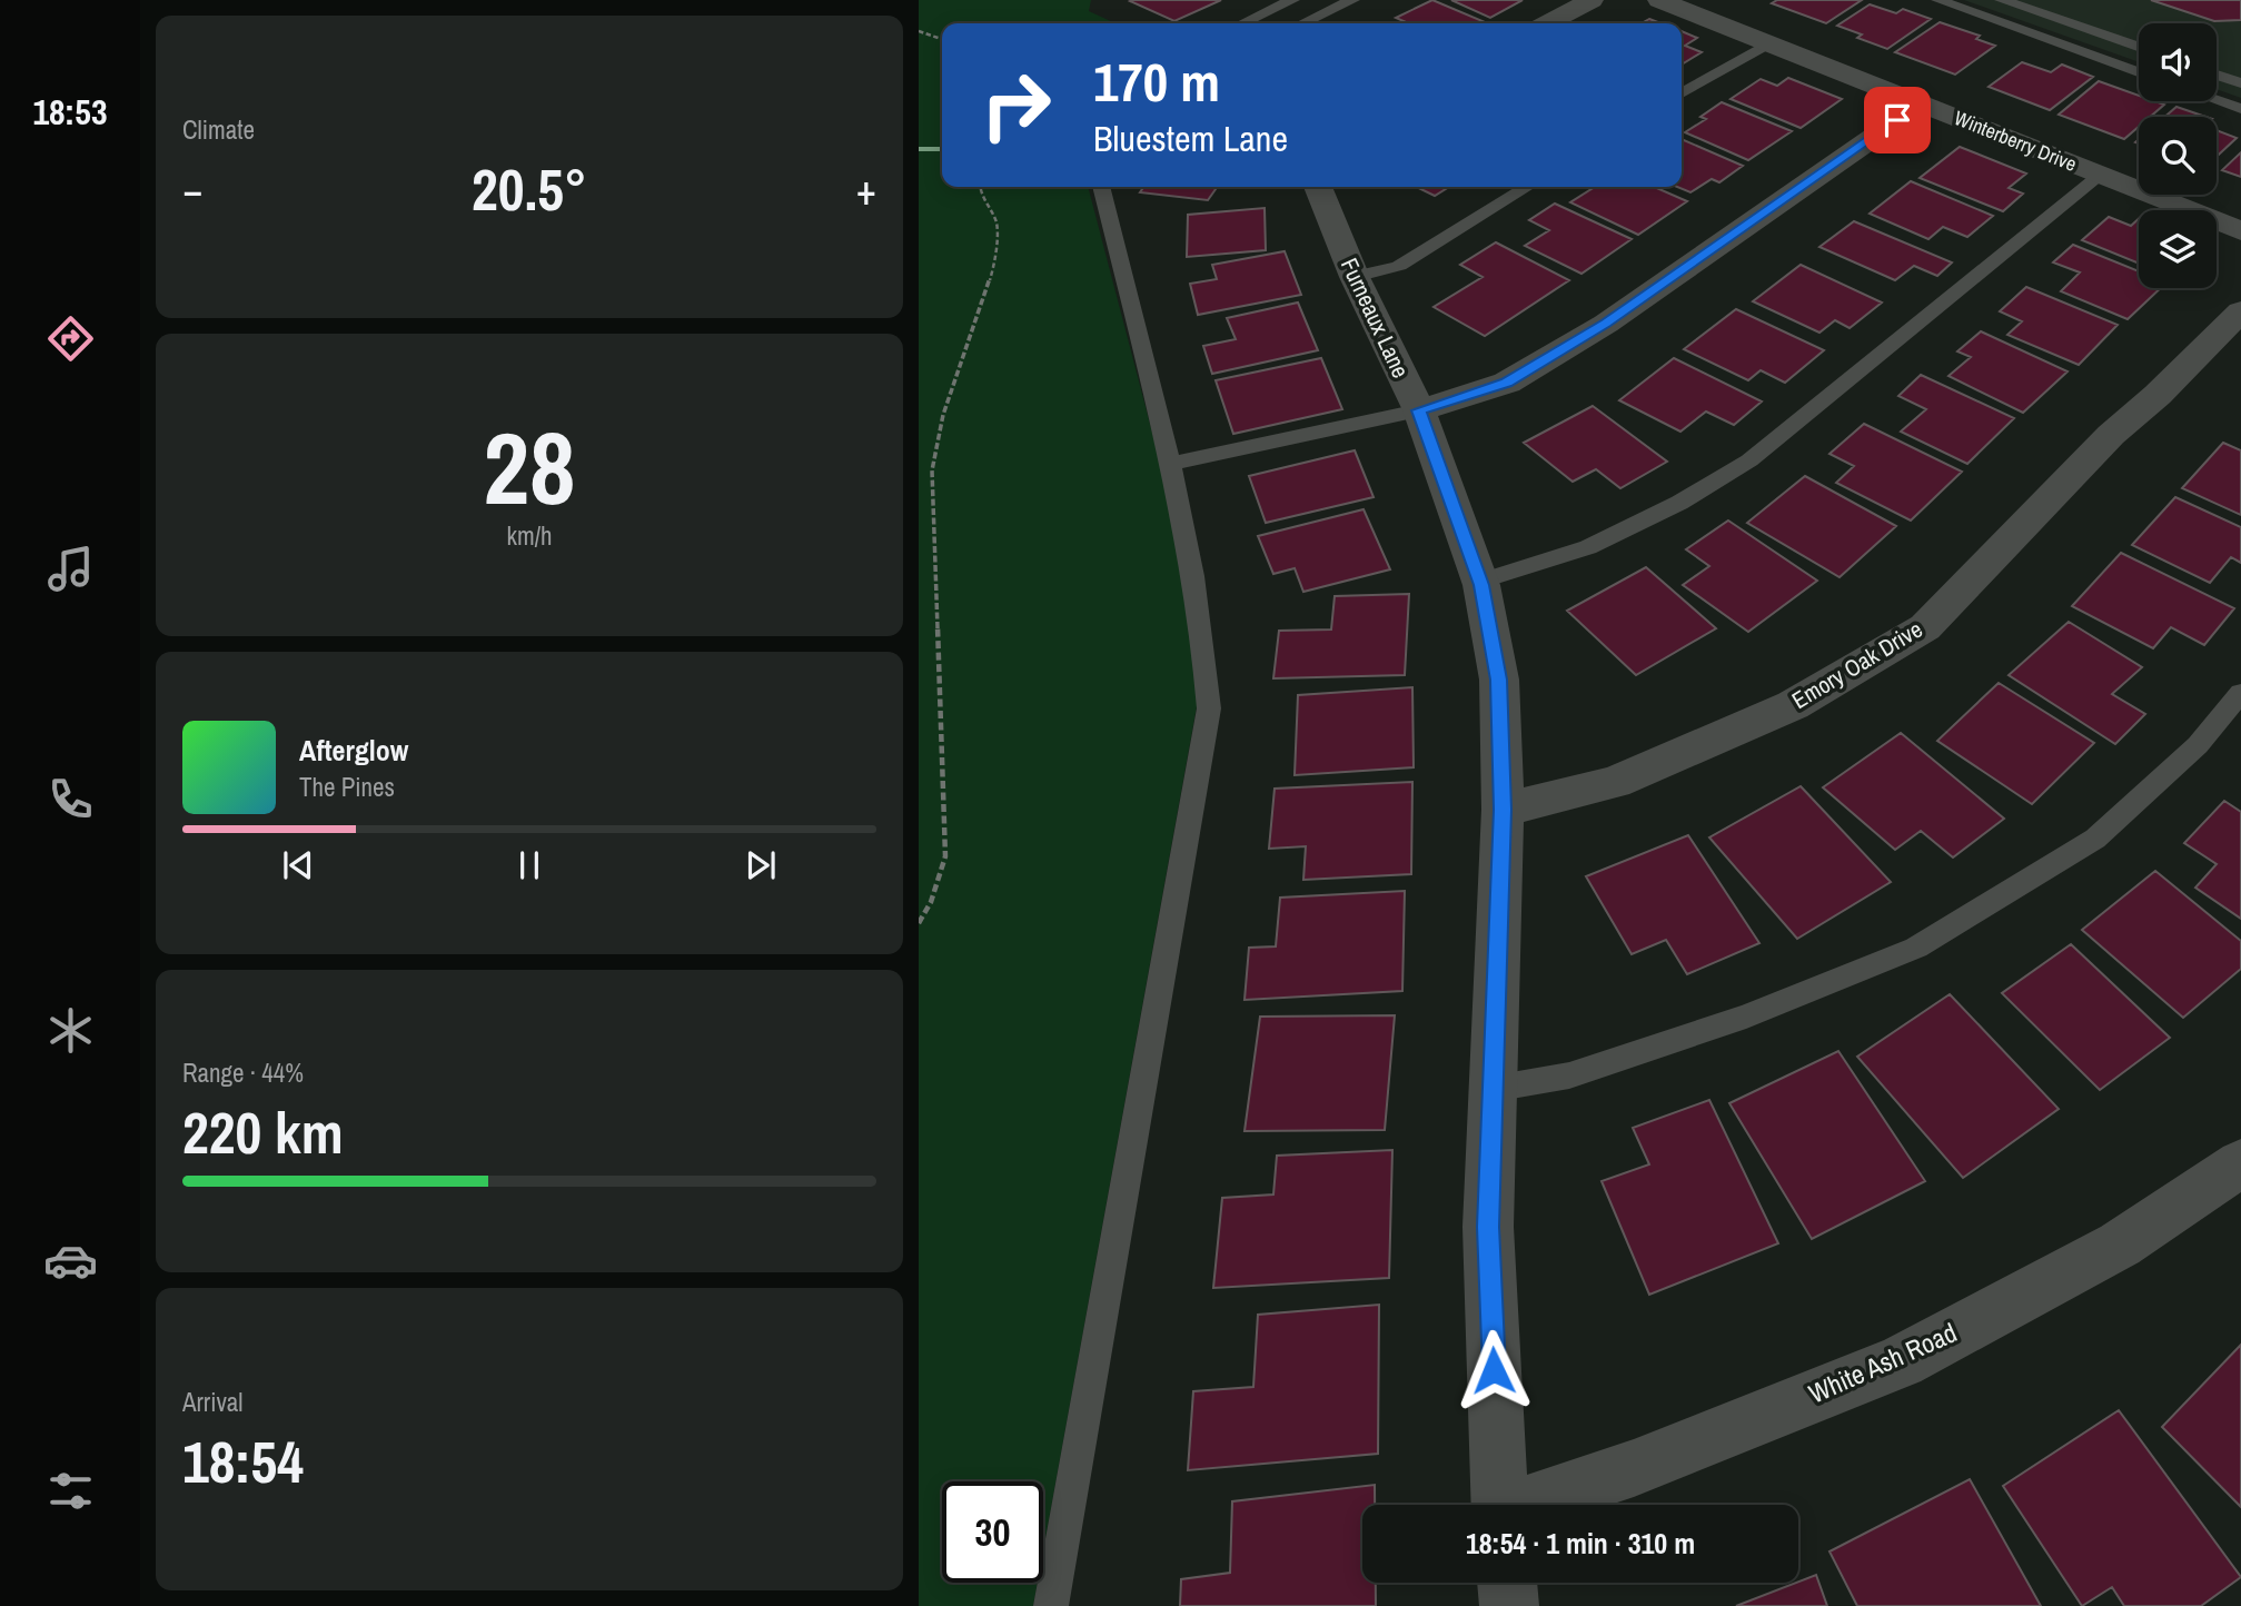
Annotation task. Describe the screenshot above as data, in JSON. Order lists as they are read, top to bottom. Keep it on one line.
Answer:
{"streets":{"street":["Winterberry Drive","Furneaux Lane","Emory Oak Drive","White Ash Road"]},"crossings":[["Furneaux Lane","Emory Oak Drive"]],"page":{"tabs":"18:53","tile":["Climate",["28","km/h"],["Range · 44%","220 km"],["Arrival","18:54"]],"turn":["170 m","Bluestem Lane"],"heat":["−","20.5°","+"],"song":["Afterglow","The Pines"],"limit":"30","trip":"18:54 · 1 min · 310 m"}}
